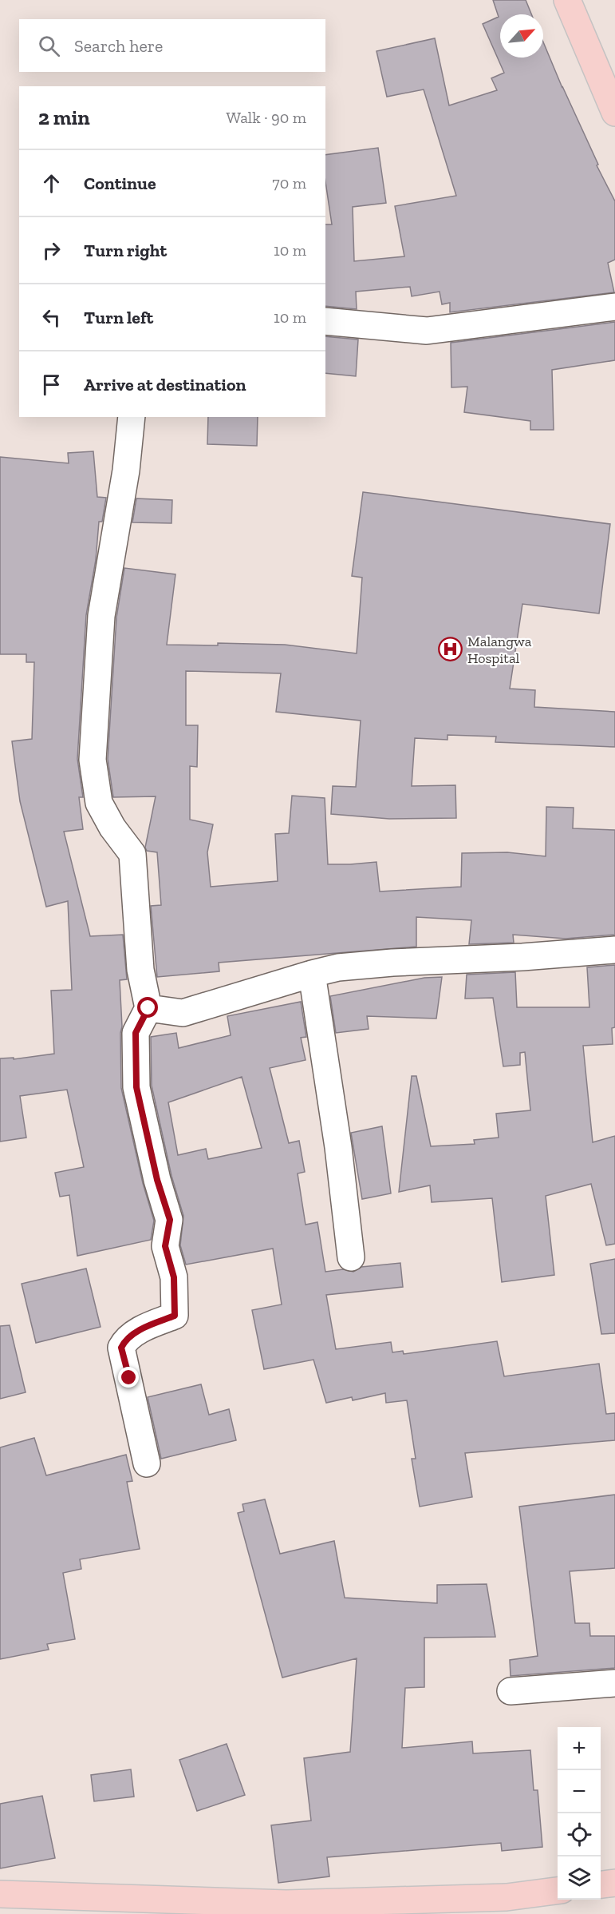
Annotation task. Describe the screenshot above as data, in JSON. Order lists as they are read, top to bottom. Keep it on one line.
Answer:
{"places":{"hospital":["Malangwa Hospital"]},"north":"top right","page":{"search":"Search here","heading":["2 min","Walk · 90 m"],"list":[["Continue","70 m"],["Turn right","10 m"],["Turn left","10 m"],"Arrive at destination"],"map_buttons":["+","−"]}}
